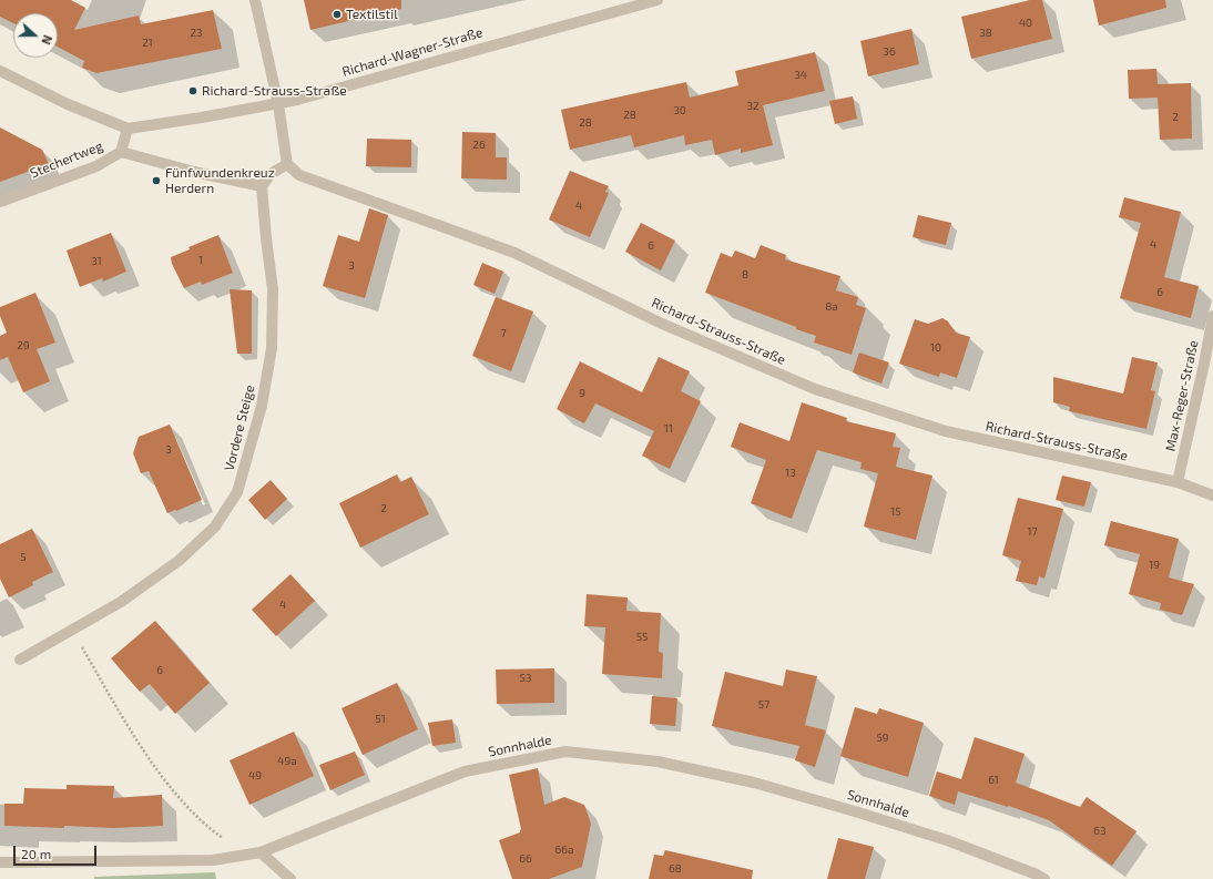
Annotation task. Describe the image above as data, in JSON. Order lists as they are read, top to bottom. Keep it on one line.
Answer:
{"streets":{"street":["Richard-Wagner-Straße","Stechertweg","Richard-Strauss-Straße","Max-Reger-Straße","Vordere Steige","Sonnhalde"]},"crossings":[["Richard-Wagner-Straße","Stechertweg"],["Richard-Strauss-Straße","Max-Reger-Straße"]],"places":["Textilstil","Richard-Strauss-Straße","Fünfwundenkreuz Herdern"],"house_numbers":["40","23","38","21","36","34","32","30","28","2","28","26","4","4","6","1","31","3","8","6","8a","7","29","10","9","11","3","13","2","15","17","5","19","4","55","6","53","57","51","59","49a","49","61","63","66a","66","68"],"scale_bar":"20 m","north":"right"}
